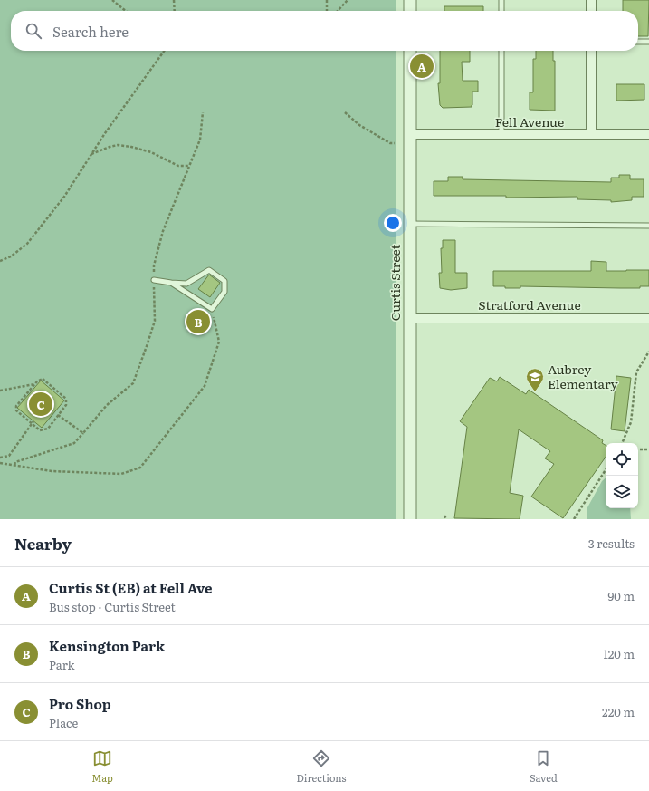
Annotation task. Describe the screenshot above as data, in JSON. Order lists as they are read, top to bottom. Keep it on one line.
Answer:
{"streets":{"street":["Fell Avenue","Curtis Street","Stratford Avenue"]},"crossings":[["Fell Avenue","Curtis Street"],["Curtis Street","Stratford Avenue"]],"places":{"school or university":["Aubrey Elementary"]},"page":{"search":"Search here","pins":["A","B","C"],"heading":["Nearby","3 results"],"list":[{"mark":"A","name":"Curtis St (EB) at Fell Ave","note":"Bus stop · Curtis Street","value":"90 m"},{"mark":"B","name":"Kensington Park","note":"Park","value":"120 m"},{"mark":"C","name":"Pro Shop","note":"Place","value":"220 m"}],"nav":["Map","Directions","Saved"]}}
